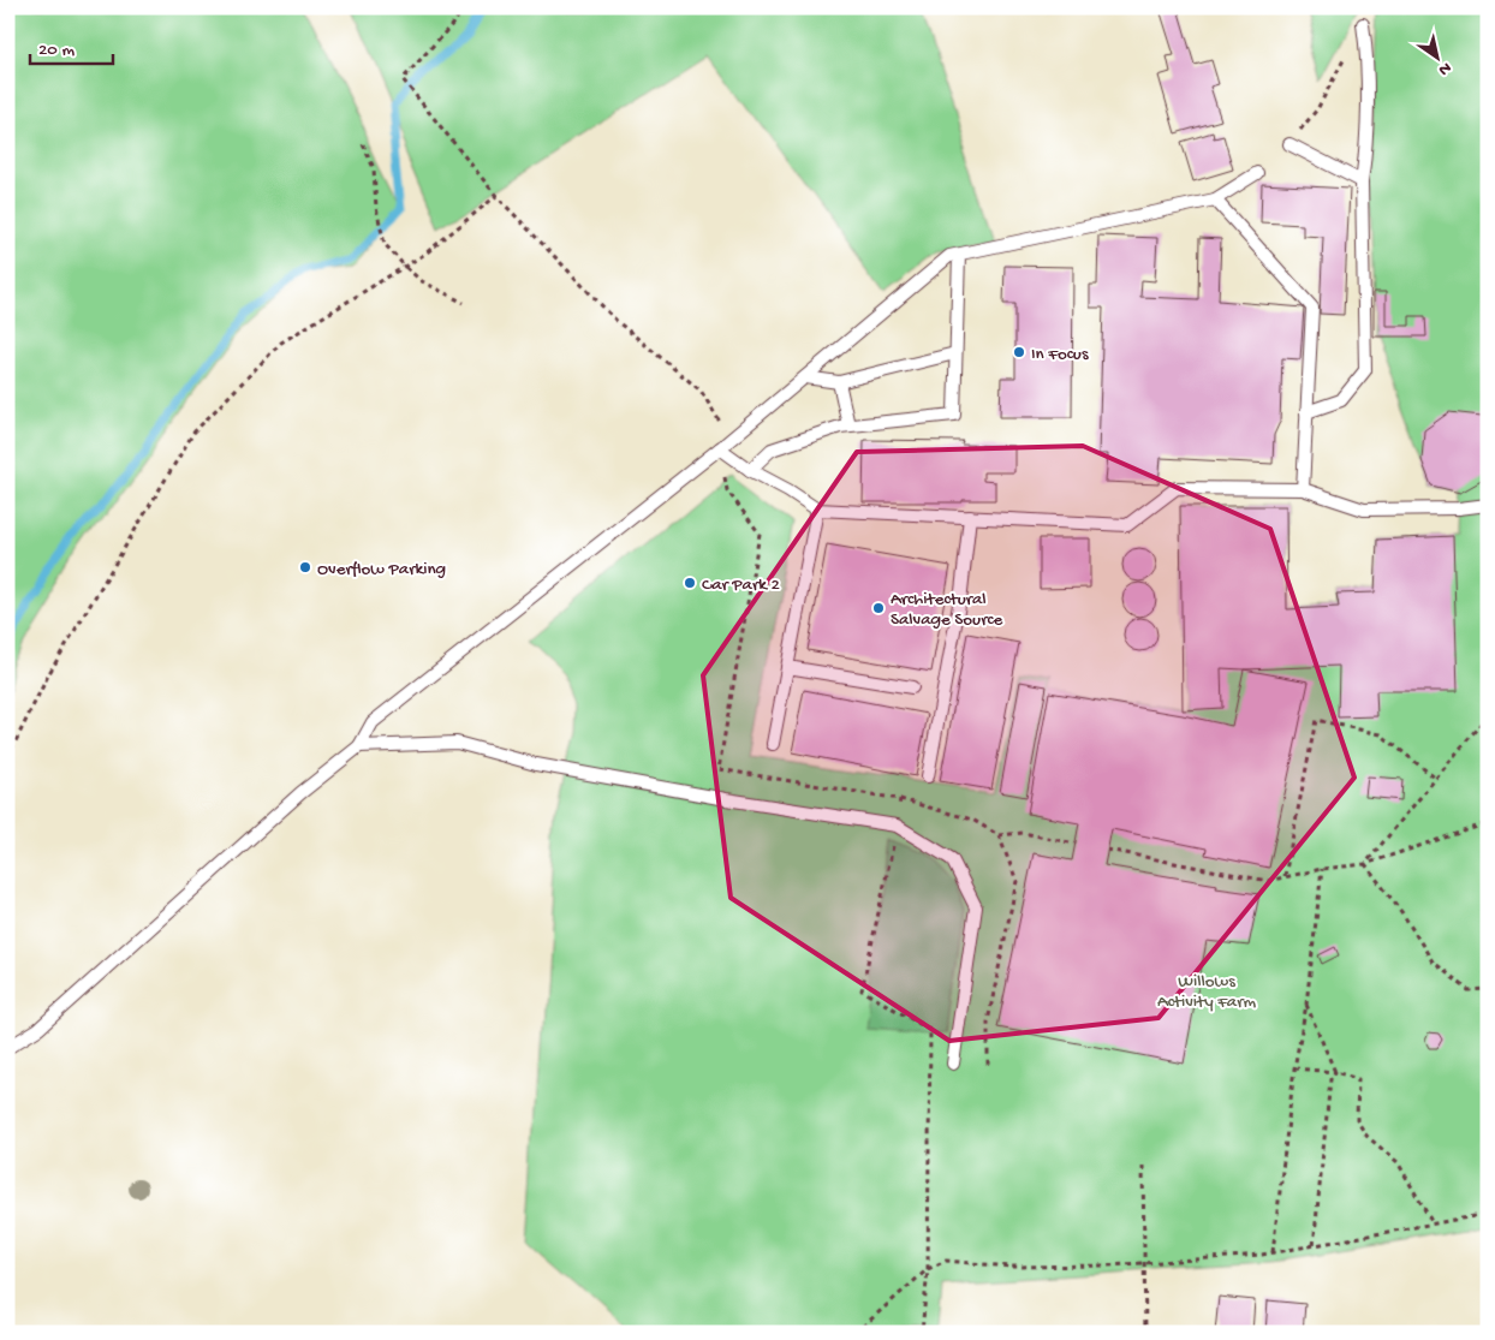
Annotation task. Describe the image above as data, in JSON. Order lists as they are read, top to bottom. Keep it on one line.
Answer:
{"parks":["Willows Activity Farm"],"places":["In Focus","Overflow Parking","Car Park 2","Architectural Salvage Source"],"scale_bar":"20 m","north":"bottom right"}
